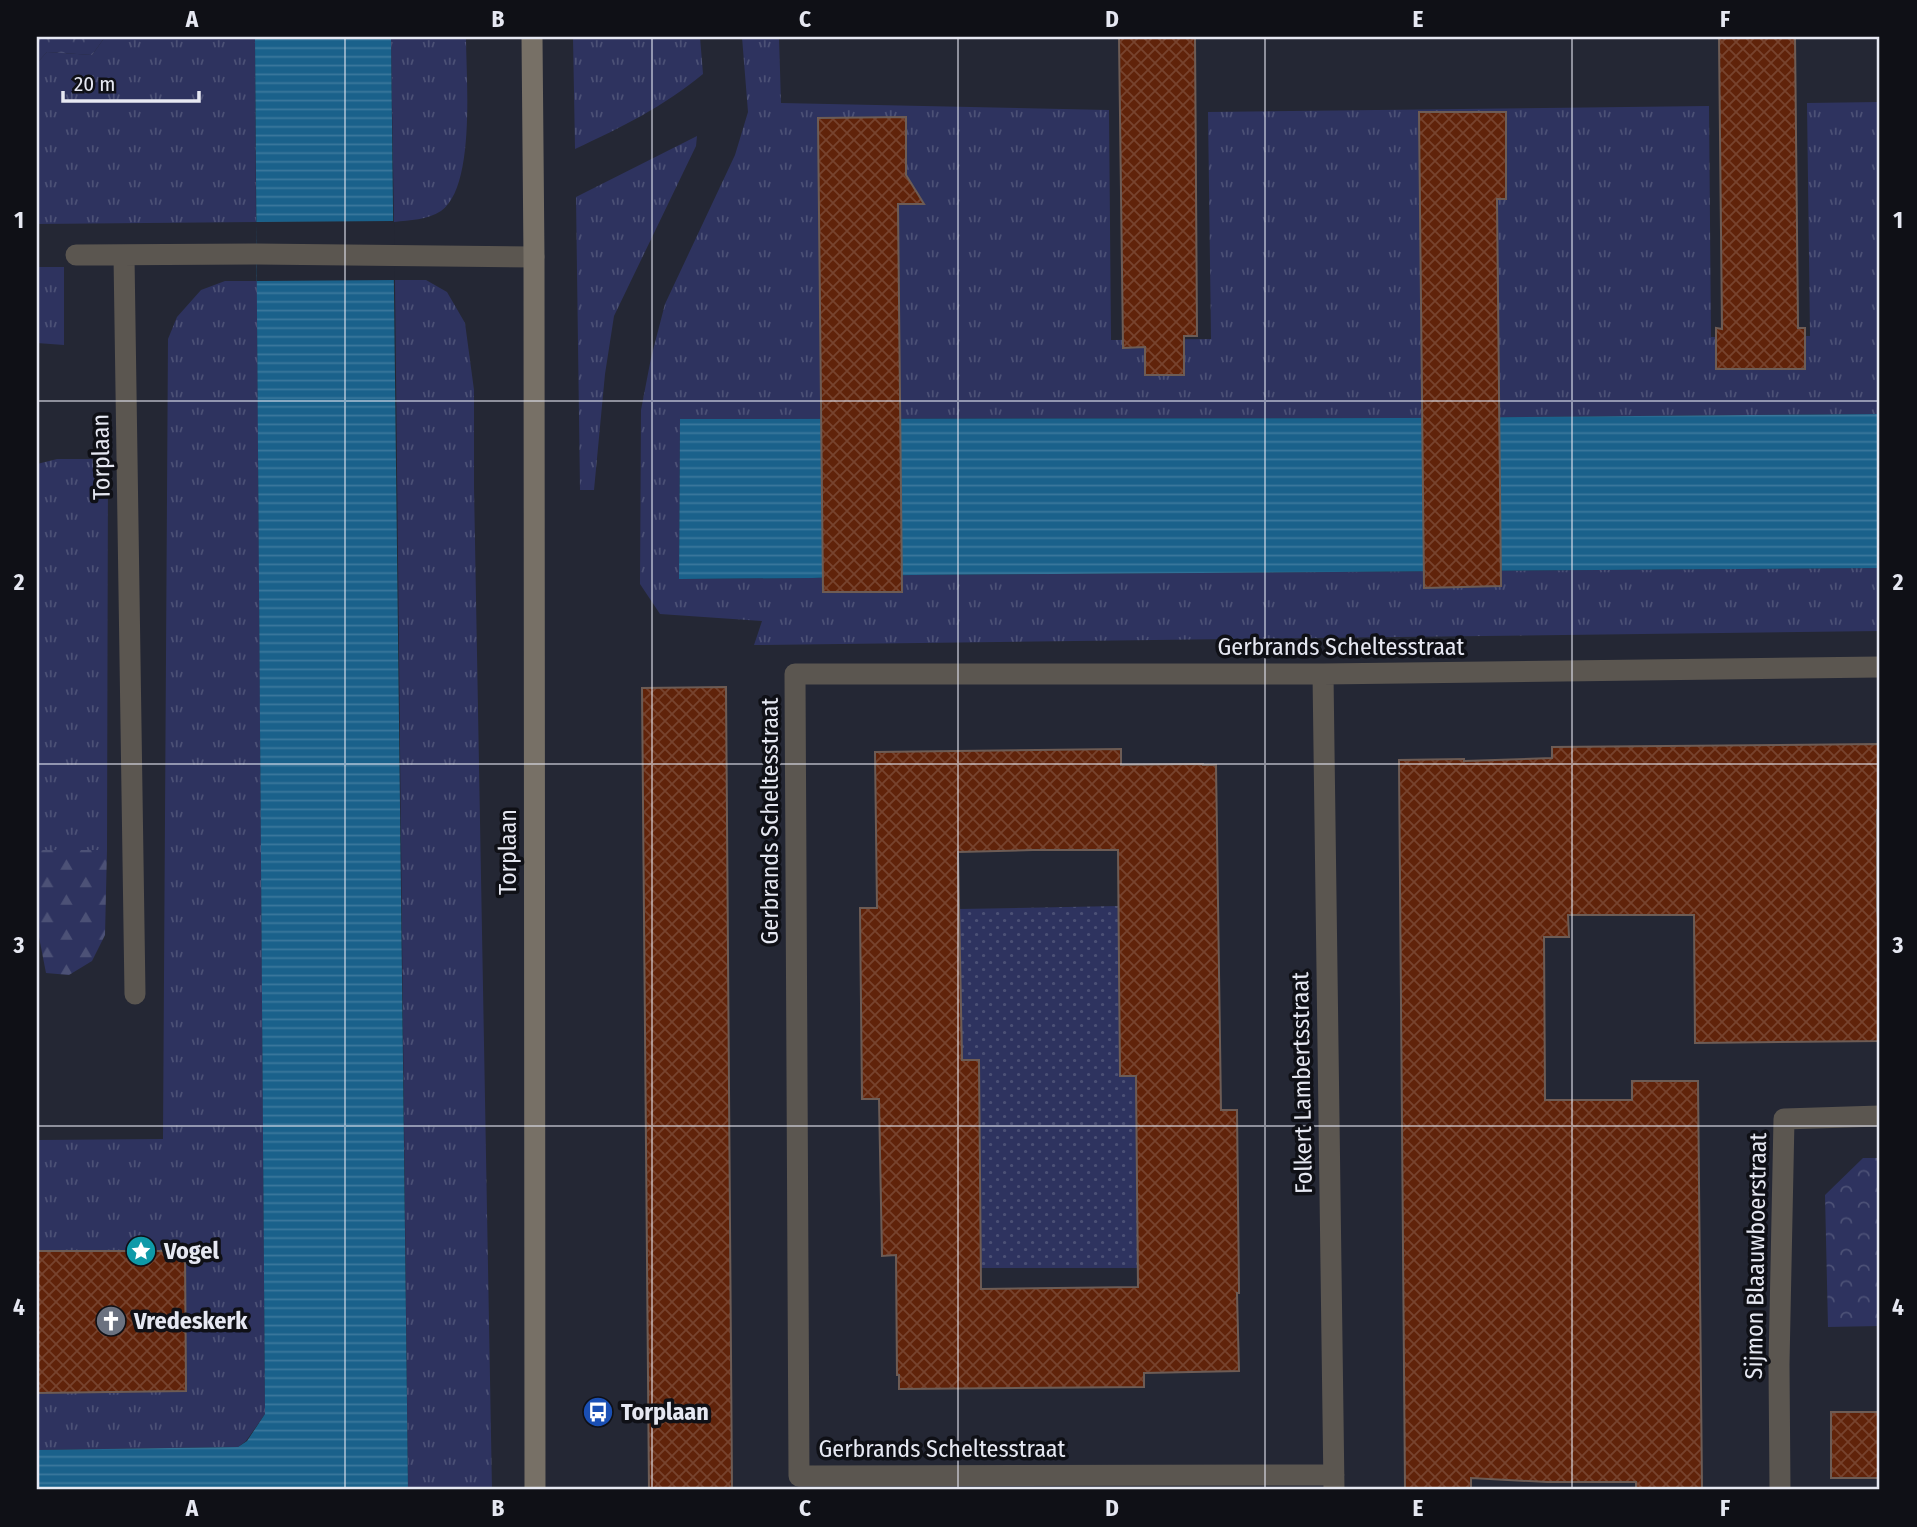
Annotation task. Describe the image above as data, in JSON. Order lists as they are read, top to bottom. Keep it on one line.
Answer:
{"streets":{"street":["Torplaan","Gerbrands Scheltesstraat","Folkert Lambertsstraat","Sijmon Blaauwboerstraat"]},"crossings":[["Gerbrands Scheltesstraat","Folkert Lambertsstraat"]],"places":{"place":["Vogel"],"church":["Vredeskerk"],"bus stop":["Torplaan"]},"scale_bar":"20 m","grid":{"columns":["A","B","C","D","E","F"],"rows":["1","2","3","4"]}}
